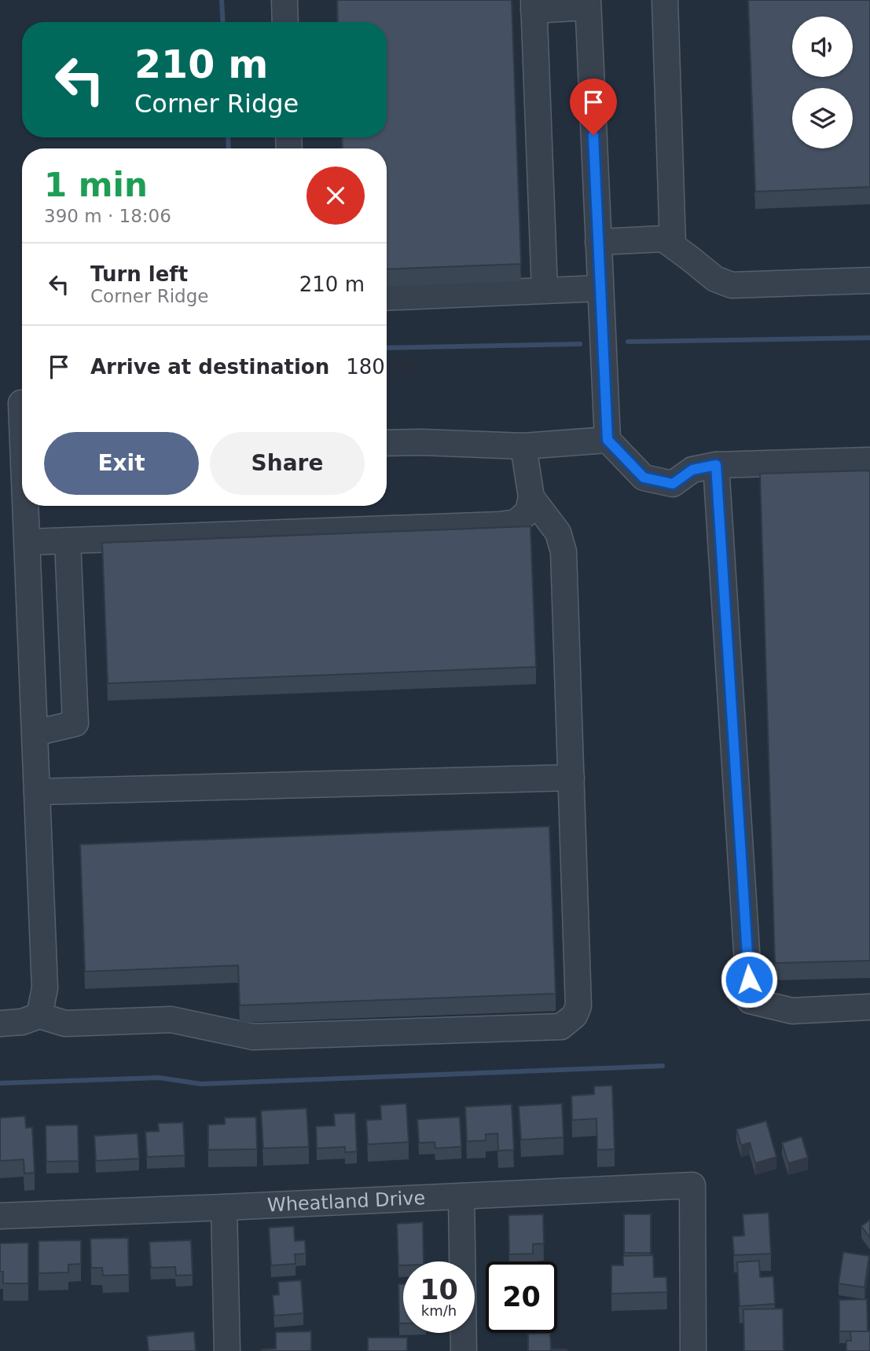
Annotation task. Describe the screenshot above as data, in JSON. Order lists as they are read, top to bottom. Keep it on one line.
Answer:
{"streets":{"street":["Wheatland Drive"]},"page":{"turn":["210 m","Corner Ridge"],"heading":["1 min","390 m · 18:06"],"list":[{"name":"Turn left","note":"Corner Ridge","value":"210 m"},{"name":"Arrive at destination","value":"180 m"}],"buttons":["Exit","Share"],"speed":"10 km/h","limit":"20"}}
